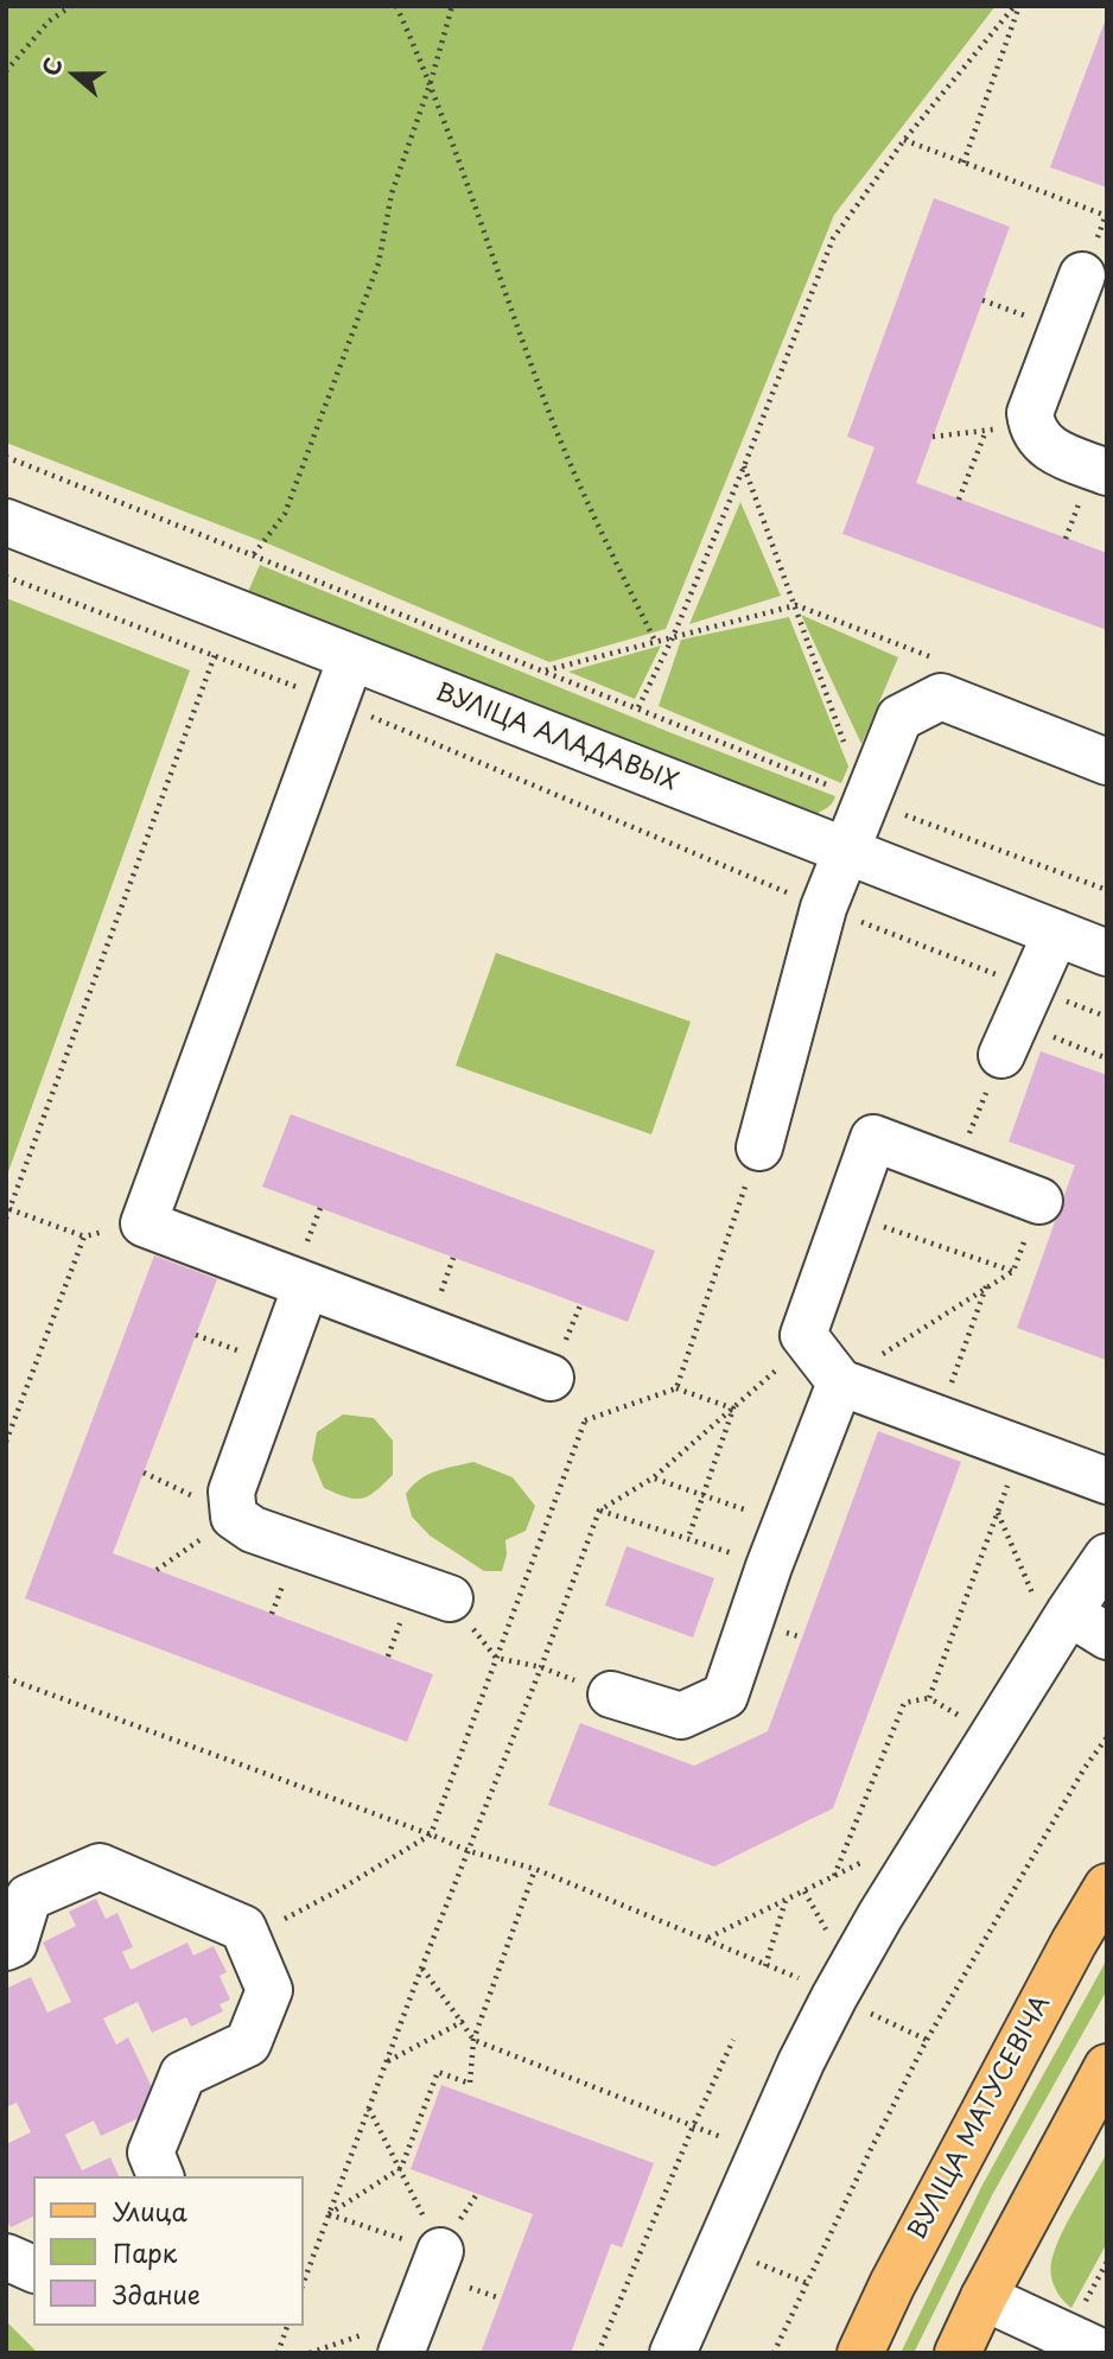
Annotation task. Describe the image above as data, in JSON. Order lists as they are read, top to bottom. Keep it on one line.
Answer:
{"streets":{"main road":["ВУЛІЦА МАТУСЕВІЧА"],"street":["ВУЛІЦА АЛАДАВЫХ"]},"legend":["Улица","Парк","Здание"],"north":"left"}
